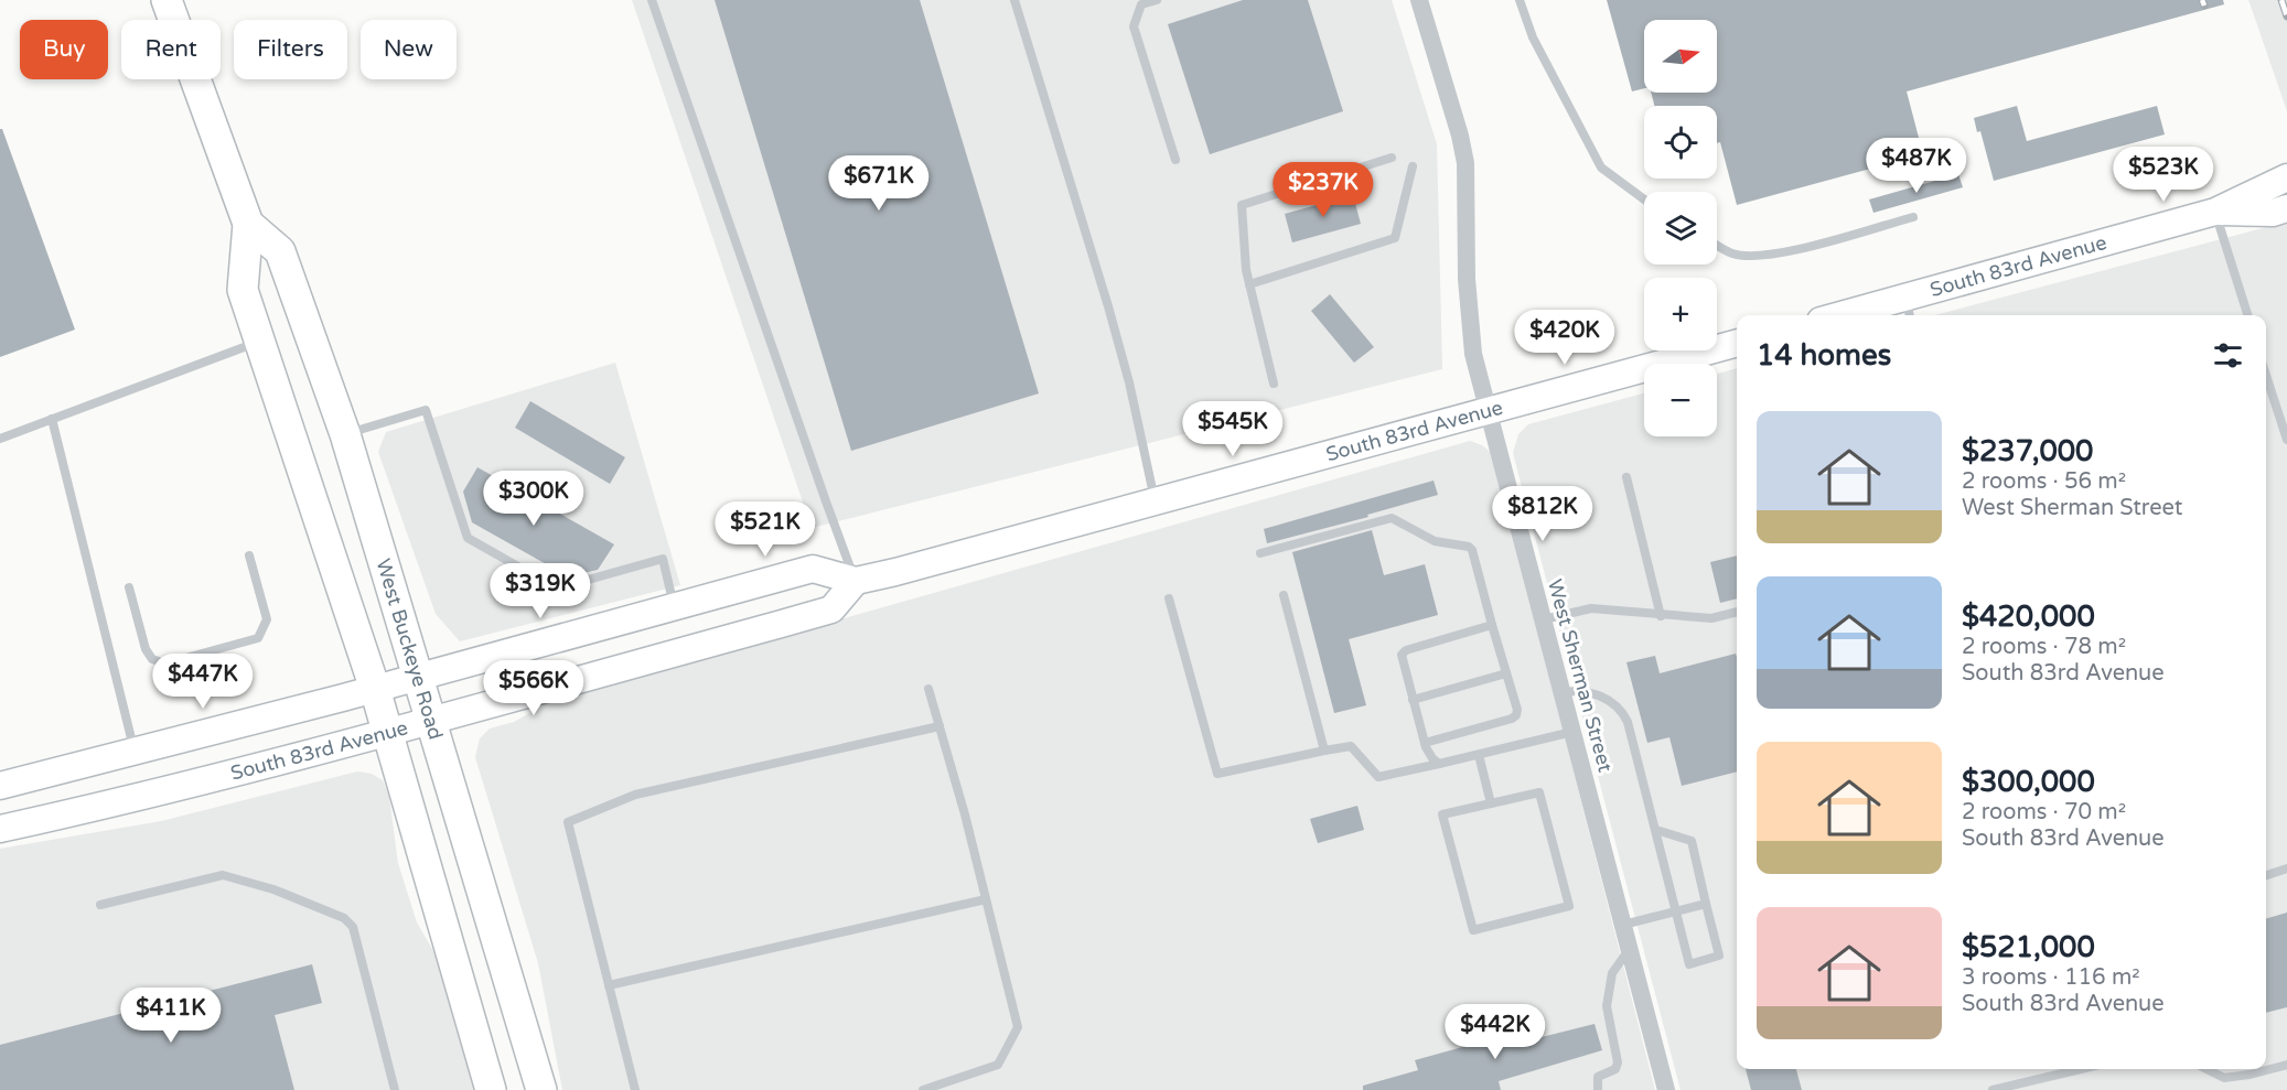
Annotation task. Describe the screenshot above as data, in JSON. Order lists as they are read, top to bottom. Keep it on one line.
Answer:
{"streets":{"main road":["South 83rd Avenue","West Buckeye Road"],"street":["West Sherman Street"]},"crossings":[["South 83rd Avenue","West Buckeye Road"],["South 83rd Avenue","West Sherman Street"]],"north":"right","page":{"map_buttons":["+","−"],"chip":["Buy","Rent","Filters","New"],"price":["$487K","$523K","$671K","$237K","$420K","$545K","$300K","$812K","$521K","$319K","$447K","$566K","$411K","$442K"],"heading":"14 homes","list":[{"name":"$237,000","note":"2 rooms · 56 m² · West Sherman Street"},{"name":"$420,000","note":"2 rooms · 78 m² · South 83rd Avenue"},{"name":"$300,000","note":"2 rooms · 70 m² · South 83rd Avenue"},{"name":"$521,000","note":"3 rooms · 116 m² · South 83rd Avenue"}]}}
